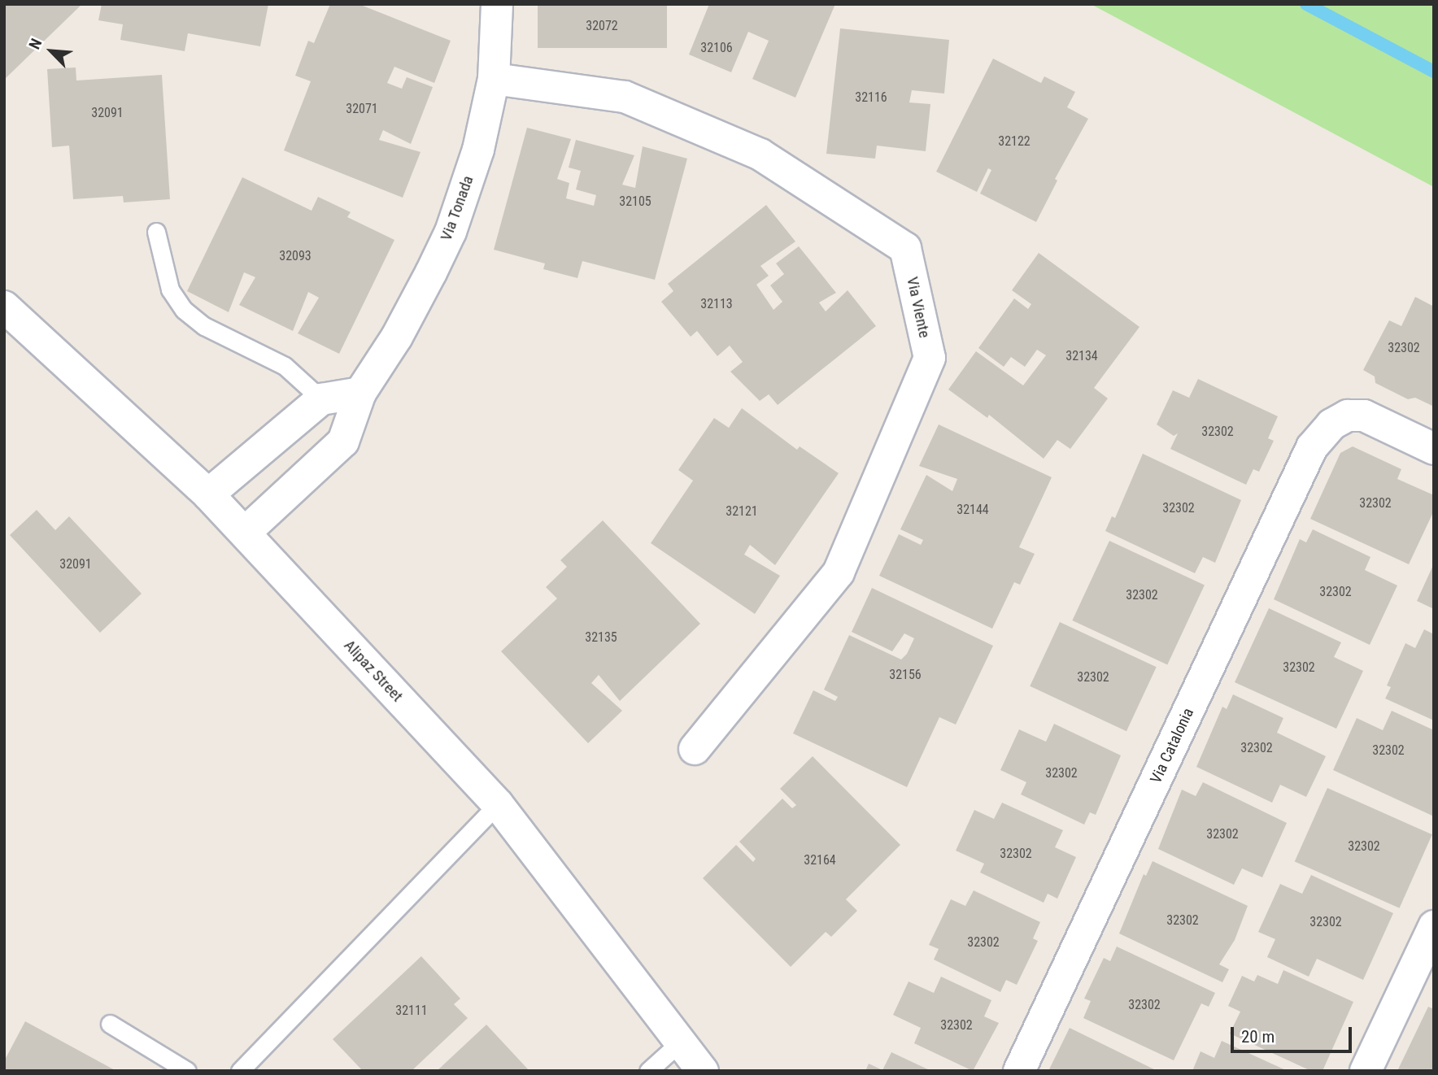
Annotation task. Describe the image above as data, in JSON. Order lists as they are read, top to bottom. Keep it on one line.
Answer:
{"streets":{"street":["Via Tonada","Via Viente","Alipaz Street","Via Catalonia"]},"crossings":[["Via Tonada","Via Viente"],["Via Tonada","Alipaz Street"]],"house_numbers":["32072","32106","32116","32071","32091","32122","32105","32093","32113","32302","32134","32302","32302","32302","32144","32121","32091","32302","32302","32135","32302","32156","32302","32302","32302","32302","32302","32302","32302","32164","32302","32302","32302","32302","32111","32302"],"scale_bar":"20 m","north":"top left"}
